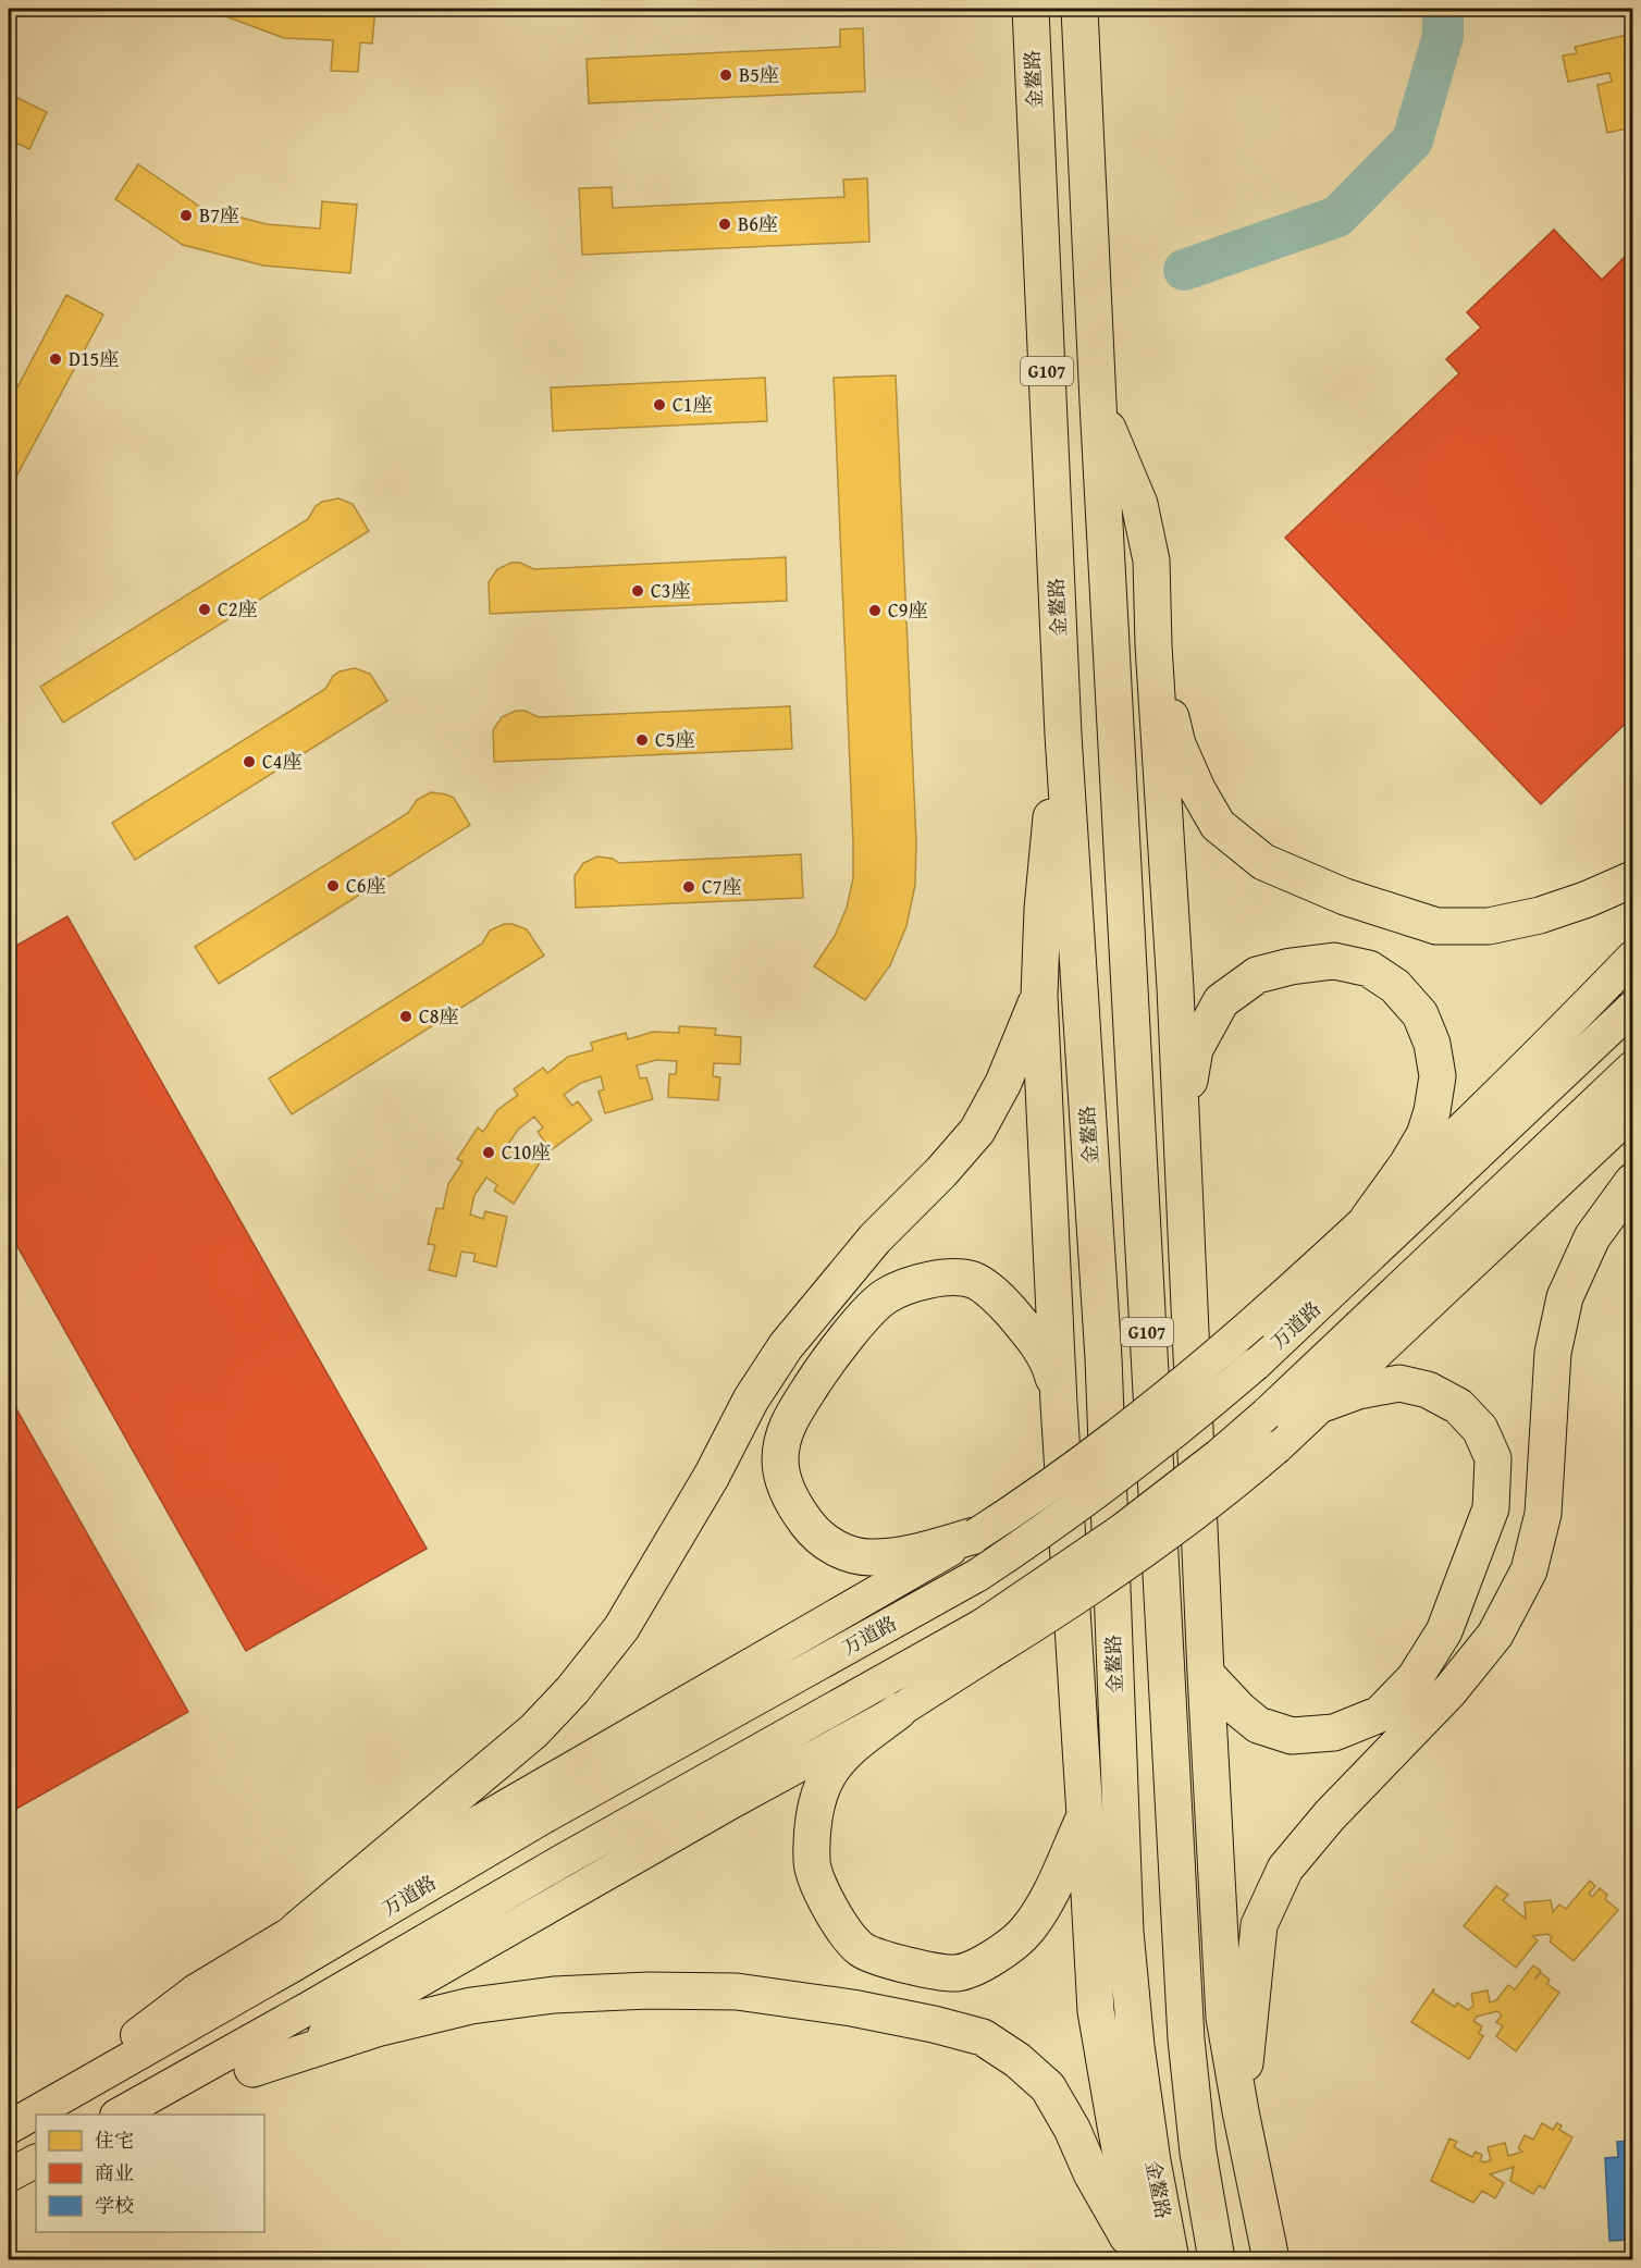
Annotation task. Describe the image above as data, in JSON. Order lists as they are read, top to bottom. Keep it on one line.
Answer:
{"streets":{"highway":["金鳌路","G107"],"main road":["万道路"]},"places":["B5座","B7座","B6座","D15座","C1座","C3座","C2座","C9座","C5座","C4座","C6座","C7座","C8座","C10座"],"legend":["住宅","商业","学校"]}
